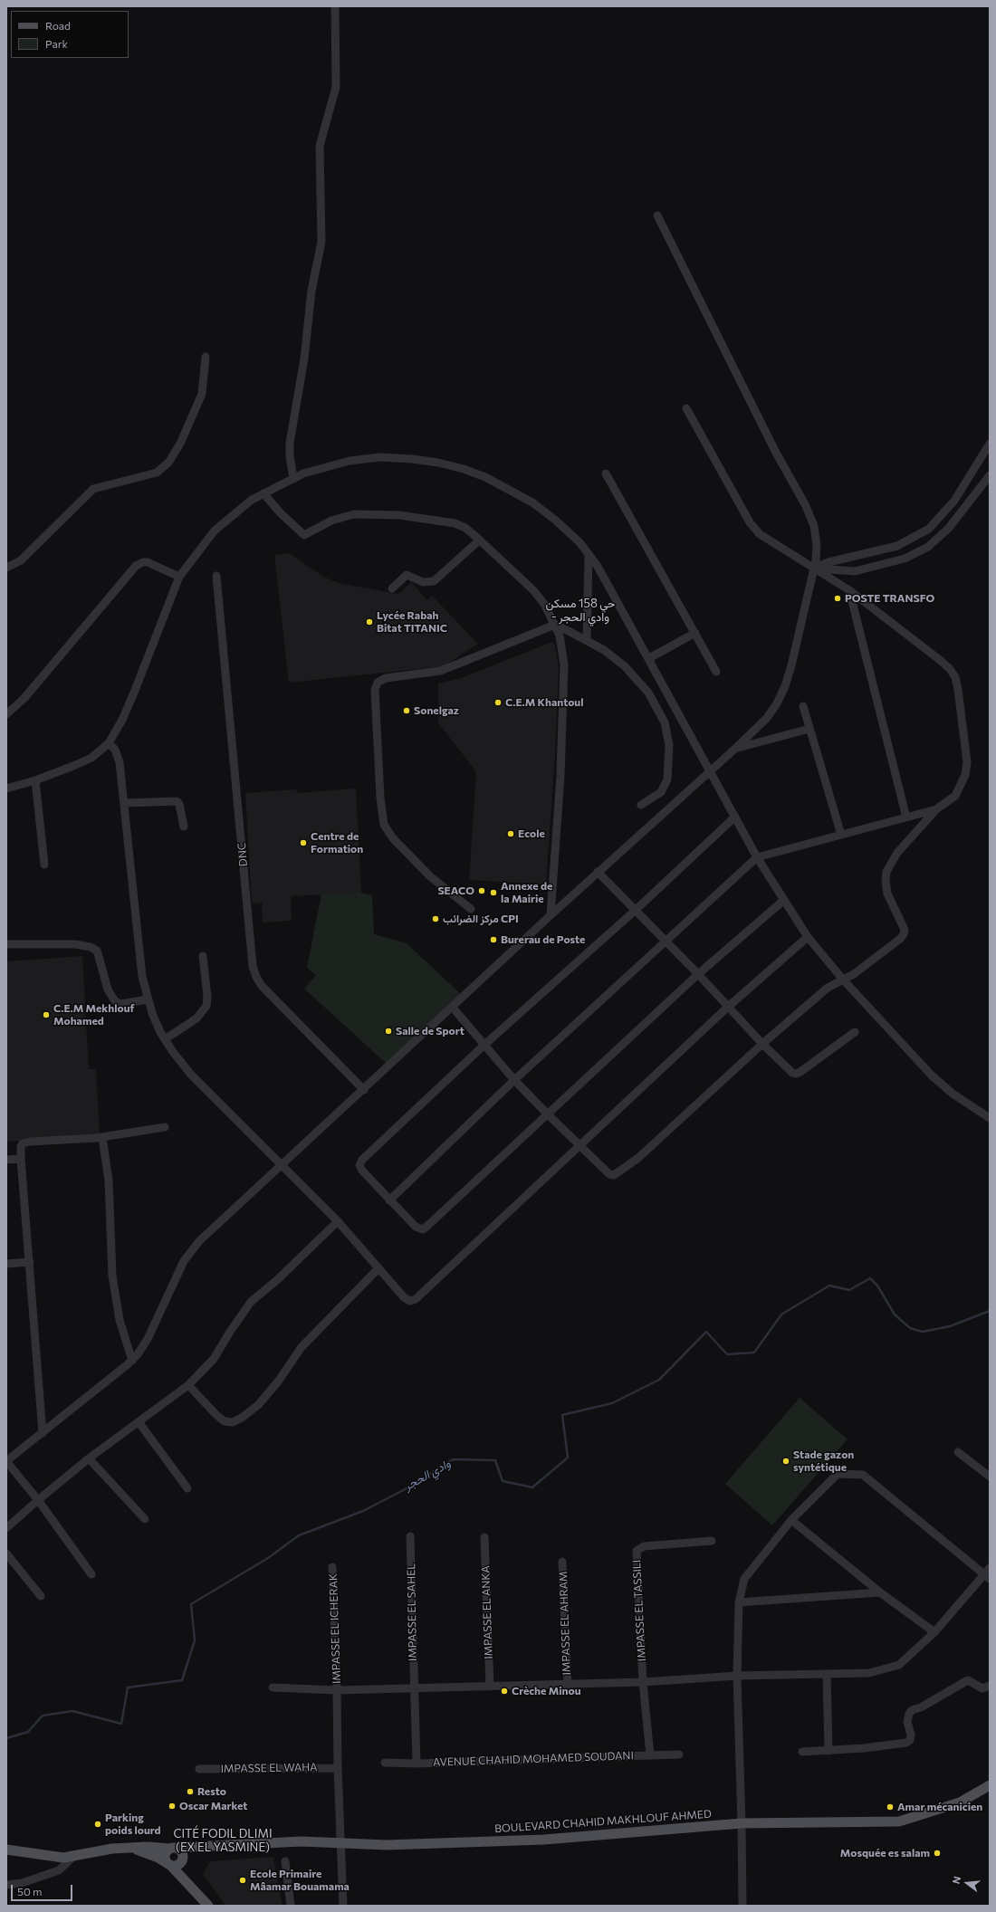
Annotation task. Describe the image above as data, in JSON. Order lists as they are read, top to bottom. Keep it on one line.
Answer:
{"streets":{"main road":["BOULEVARD CHAHID MAKHLOUF AHMED"],"street":["DNC","IMPASSE EL TASSILI","IMPASSE EL SAHEL","IMPASSE EL ANKA","IMPASSE EL AHRAM","IMPASSE EL ICHERAK","AVENUE CHAHID MOHAMED SOUDANI","IMPASSE EL WAHA"]},"crossings":[["IMPASSE EL TASSILI","AVENUE CHAHID MOHAMED SOUDANI"],["IMPASSE EL ICHERAK","IMPASSE EL WAHA"],["IMPASSE EL ICHERAK","BOULEVARD CHAHID MAKHLOUF AHMED"]],"districts":["حي 158 مسكن - وادي الحجر","CITÉ FODIL DLIMI (EX EL YASMINE)"],"water":["وادي الحجر"],"places":["POSTE TRANSFO","Lycée Rabah Bitat TITANIC","C.E.M Khantoul","Sonelgaz","Ecole","Centre de Formation","SEACO","Annexe de la Mairie","مركز الضرائب CPI","Burerau de Poste","C.E.M Mekhlouf Mohamed","Salle de Sport","Stade gazon syntétique","Crèche Minou","Resto","Oscar Market","Amar mécanicien","Parking poids lourd","Mosquée es salam","Ecole Primaire Mâamar Bouamama"],"legend":["Road","Park"],"scale_bar":"50 m","north":"left"}
